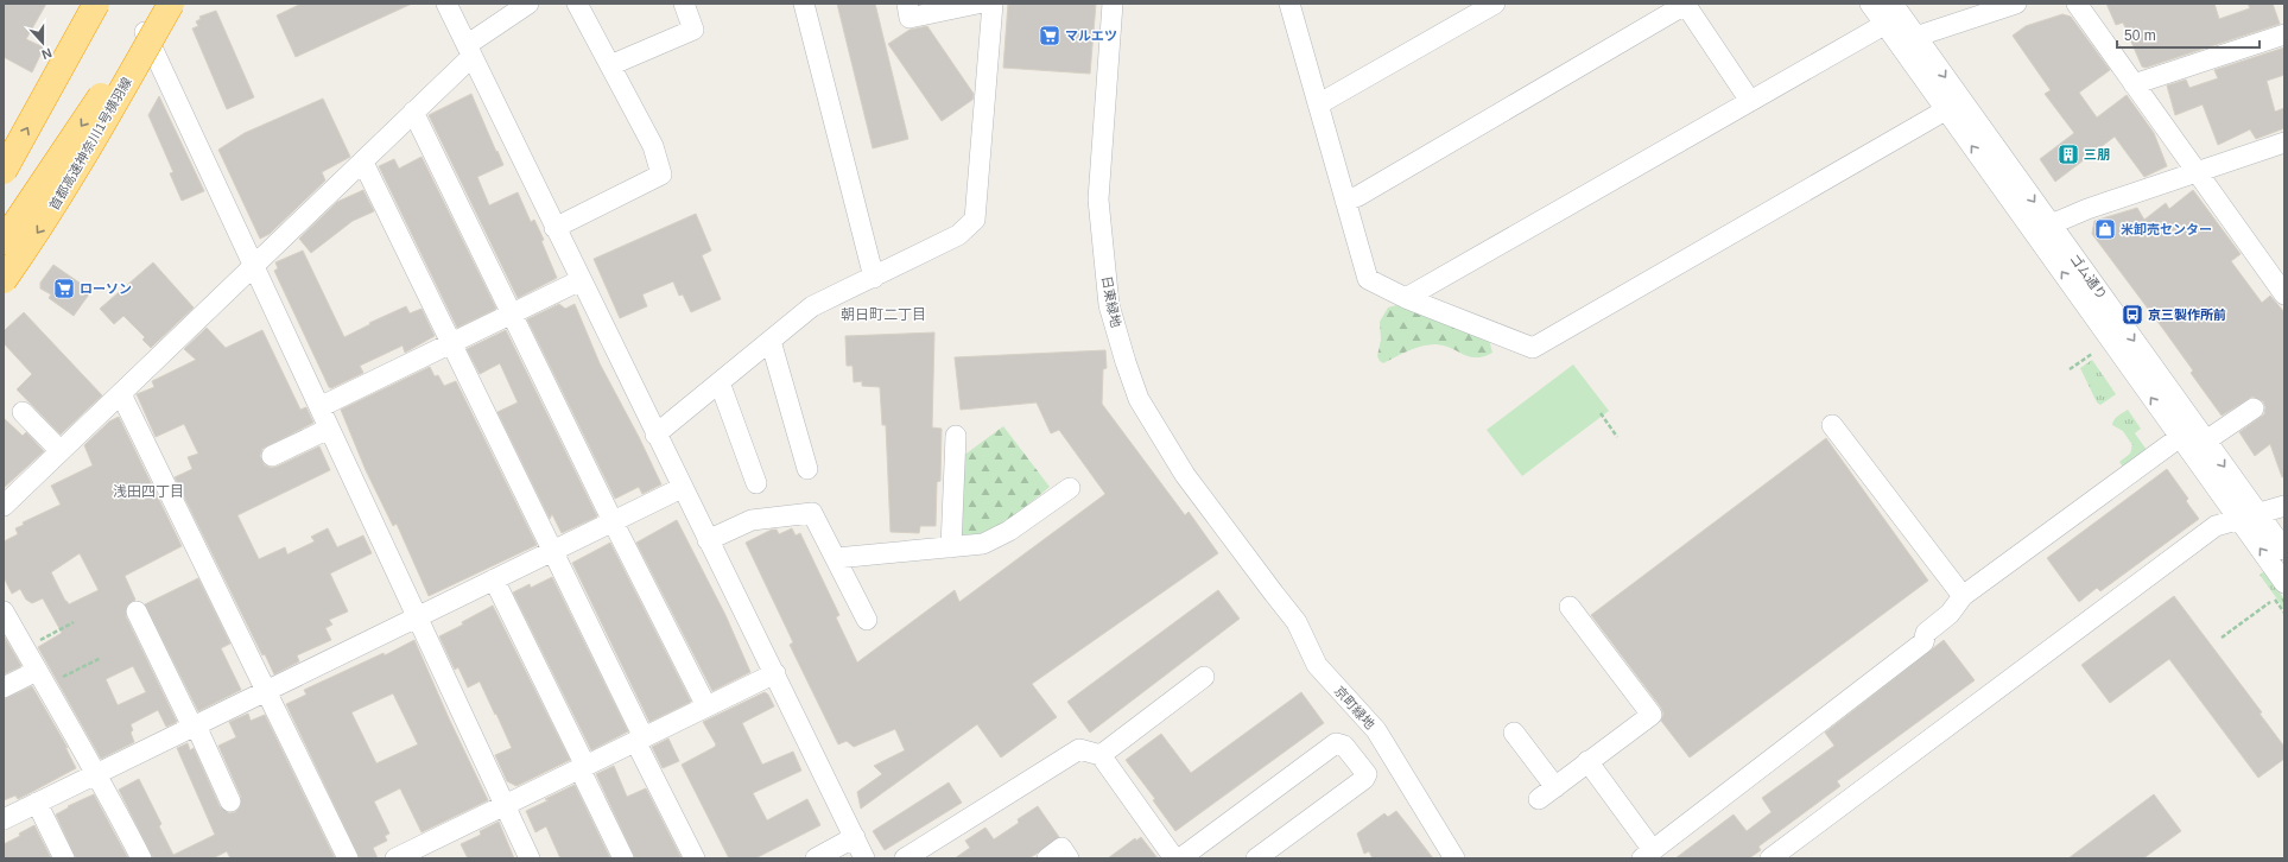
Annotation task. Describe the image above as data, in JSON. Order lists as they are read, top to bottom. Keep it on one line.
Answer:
{"streets":{"highway":["首都高速神奈川1号横羽線"],"street":["ゴム通り","日東緑地","京町緑地"]},"crossings":[["日東緑地","京町緑地"]],"districts":["朝日町二丁目","浅田四丁目"],"places":{"supermarket":["マルエツ","ローソン"],"building":["三朋"],"shop":["米卸売センター"],"bus stop":["京三製作所前"]},"scale_bar":"50 m","north":"bottom"}
